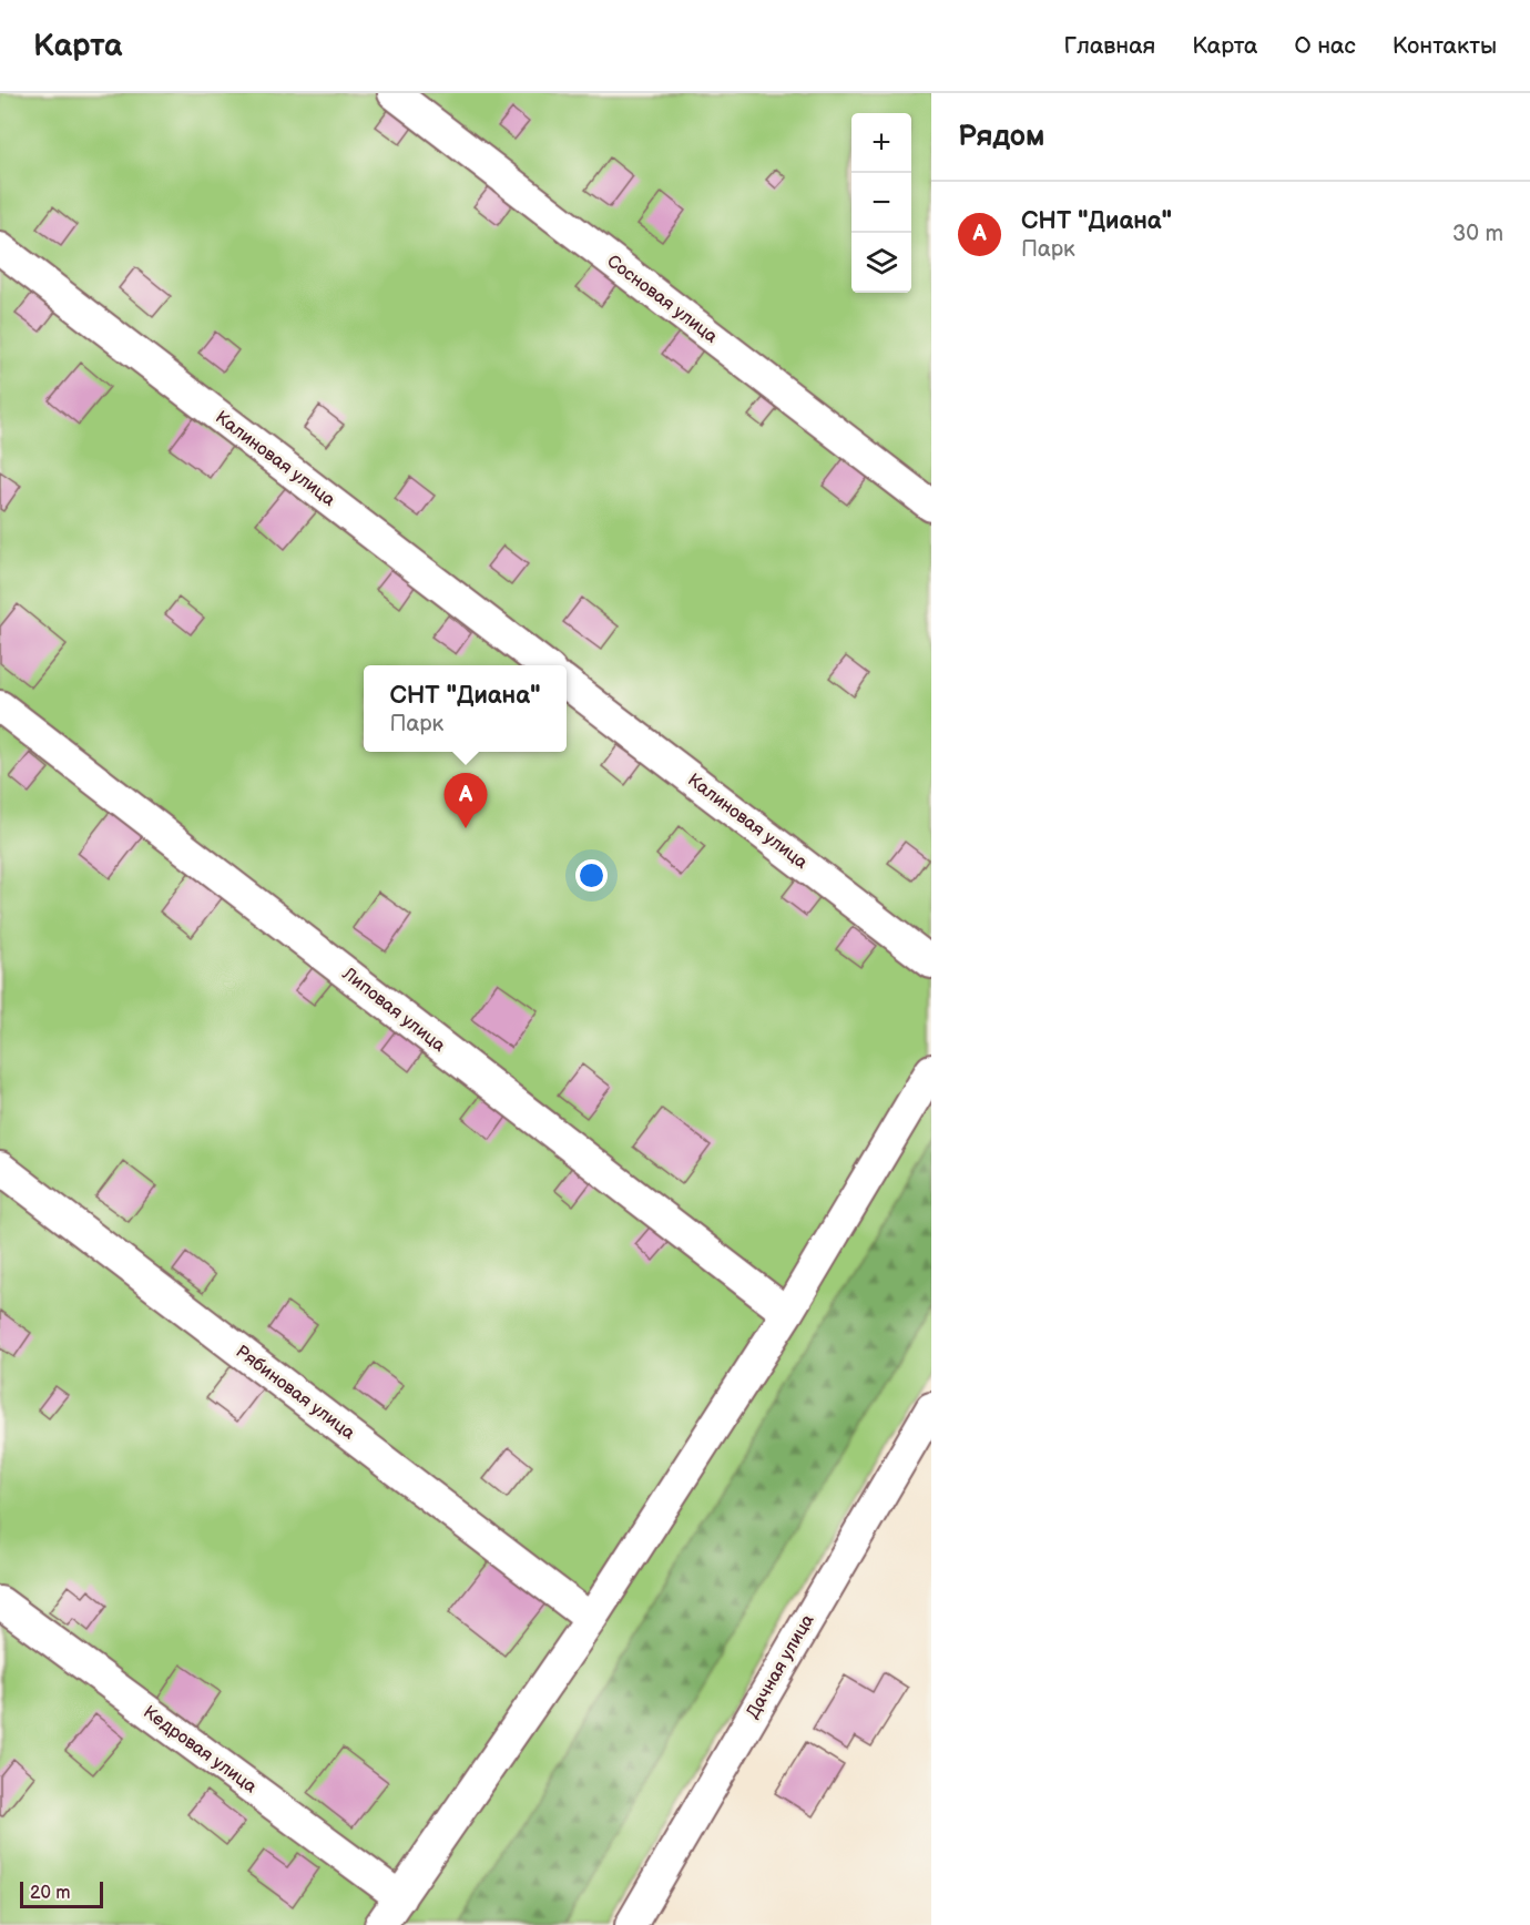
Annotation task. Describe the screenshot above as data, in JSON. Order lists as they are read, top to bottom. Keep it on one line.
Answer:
{"streets":{"street":["Сосновая улица","Калиновая улица","Липовая улица","Рябиновая улица","Дачная улица","Кедровая улица"]},"scale_bar":"20 m","page":{"header":"Карта","nav":["Главная","Карта","О нас","Контакты"],"heading":"Рядом","map_buttons":["+","−"],"list":[{"mark":"A","name":"СНТ \"Диана\"","note":"Парк","value":"30 m"}],"popup":["СНТ \"Диана\"","Парк"],"pins":"A","scale":"20 m"}}
